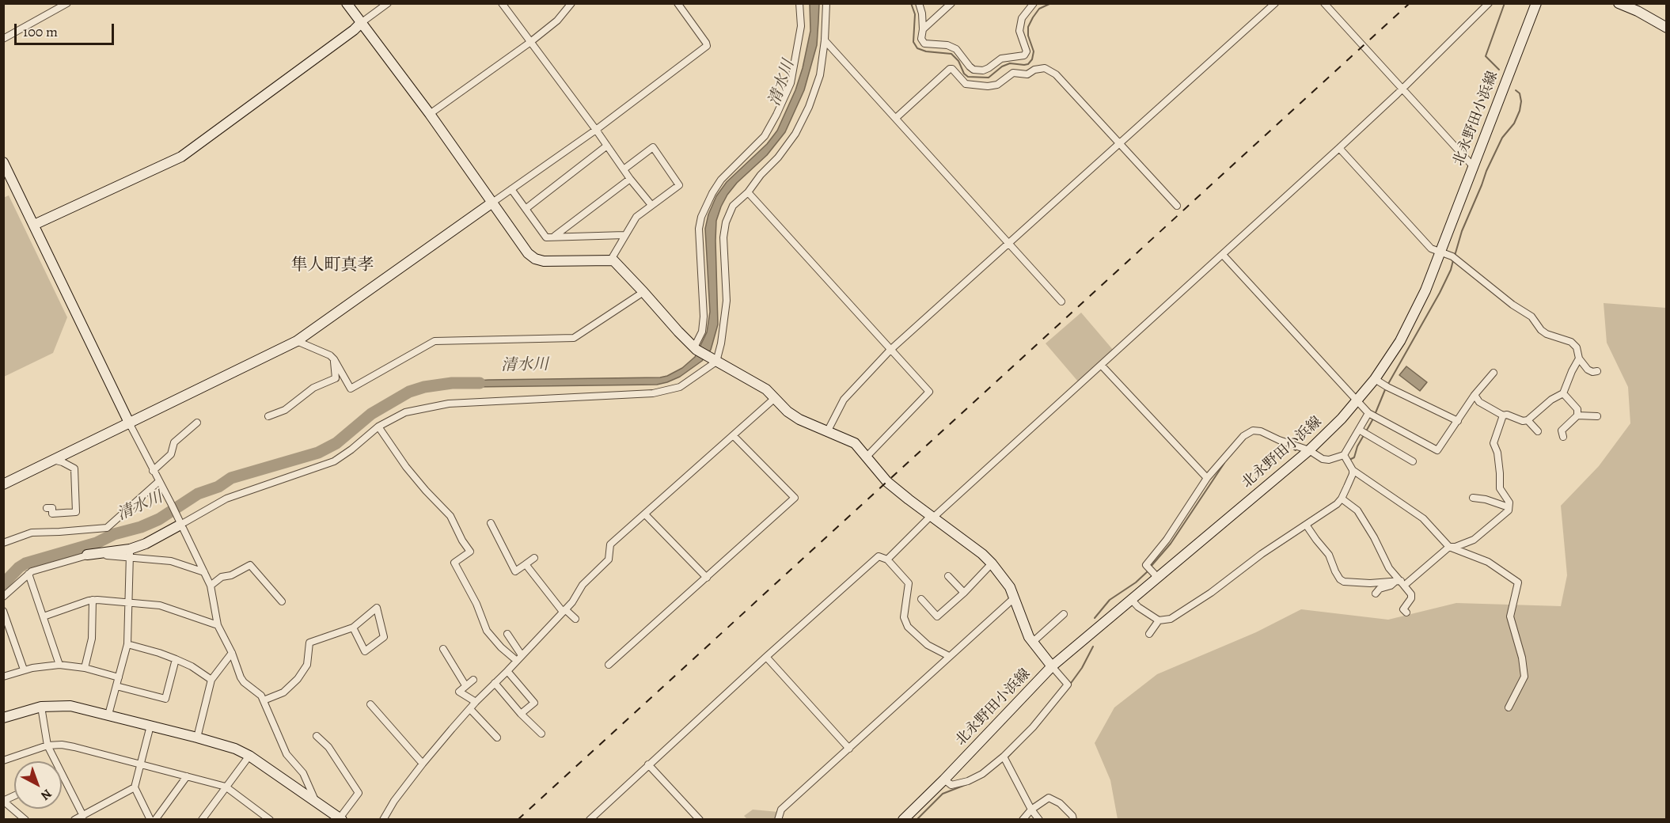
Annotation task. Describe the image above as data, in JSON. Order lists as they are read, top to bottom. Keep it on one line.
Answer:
{"streets":{"street":["北永野田小浜線"]},"districts":["隼人町真孝"],"water":["清水川"],"scale_bar":"100 m","north":"bottom right"}
